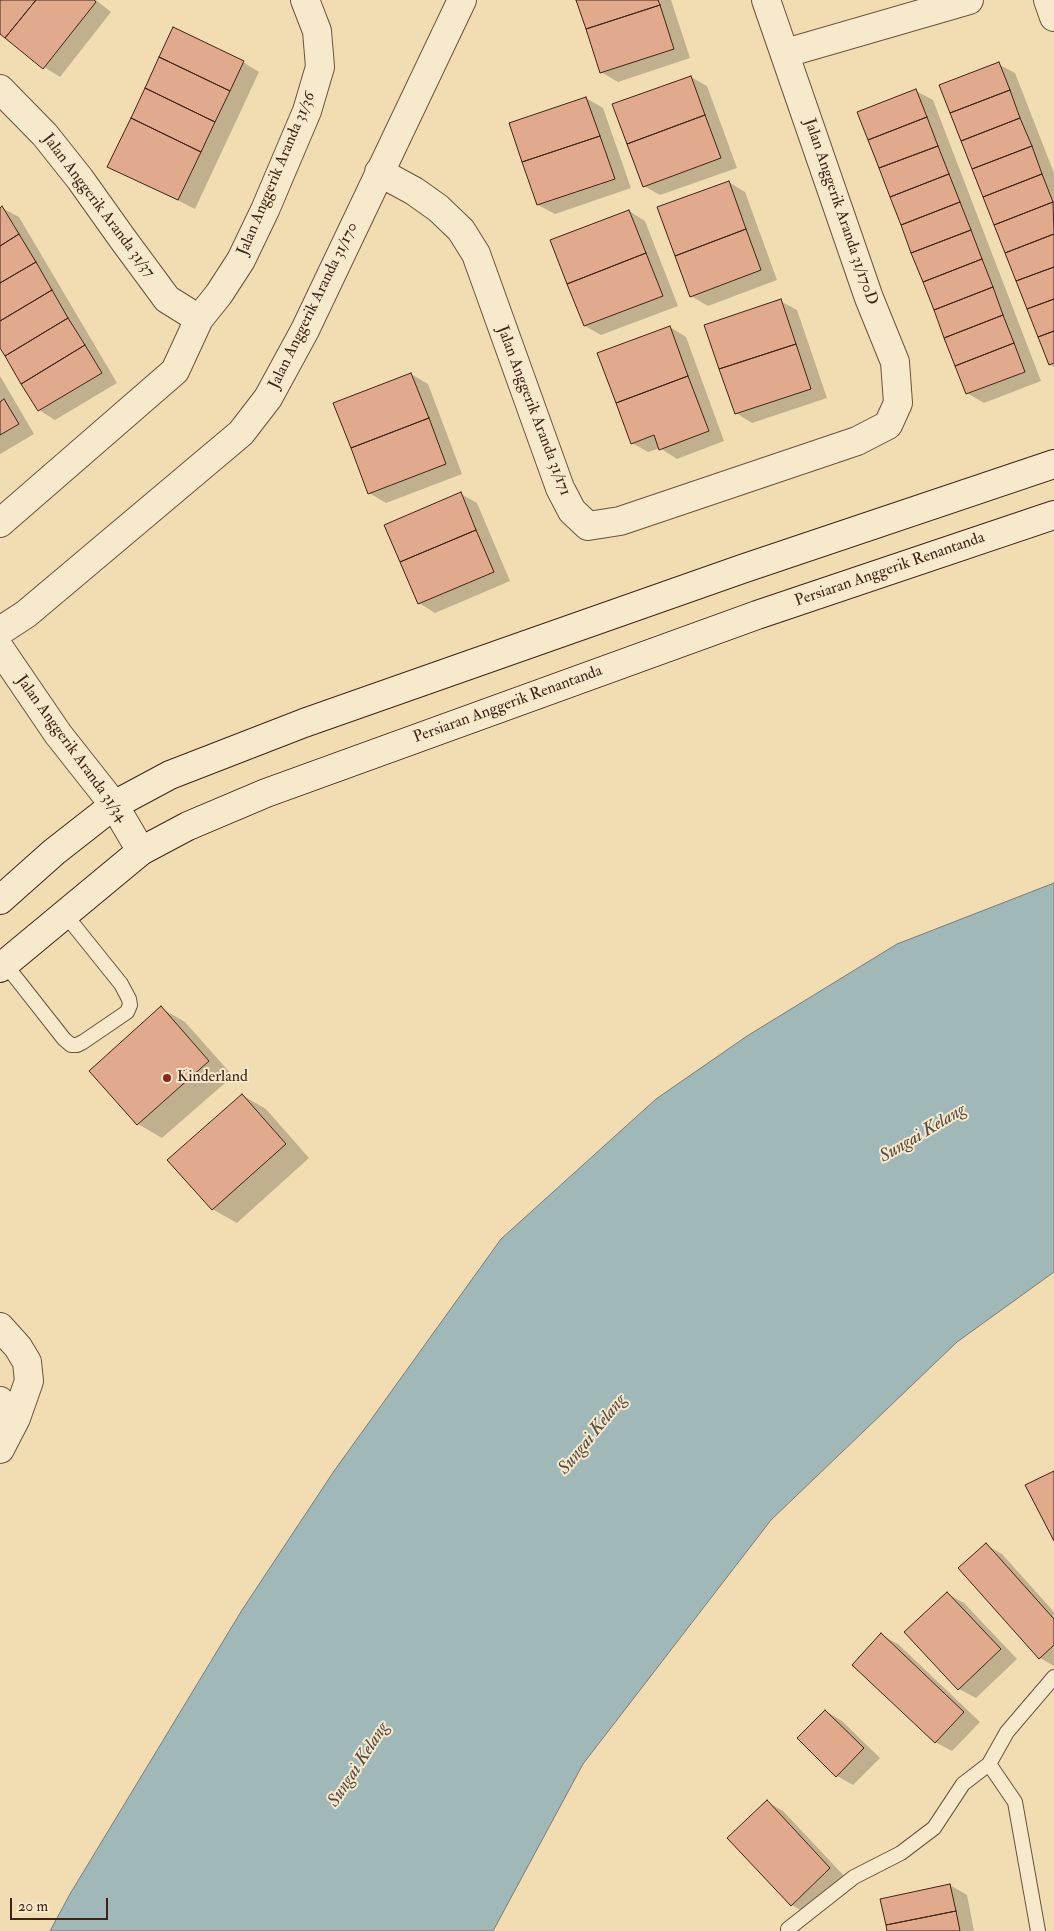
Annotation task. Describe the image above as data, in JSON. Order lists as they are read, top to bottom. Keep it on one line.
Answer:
{"streets":{"street":["Jalan Anggerik Aranda 31/36","Jalan Anggerik Aranda 31/37","Jalan Anggerik Aranda 31/170D","Jalan Anggerik Aranda 31/170","Jalan Anggerik Aranda 31/171","Persiaran Anggerik Renantanda","Jalan Anggerik Aranda 31/34"]},"crossings":[["Jalan Anggerik Aranda 31/36","Jalan Anggerik Aranda 31/37"],["Jalan Anggerik Aranda 31/170D","Jalan Anggerik Aranda 31/171"],["Jalan Anggerik Aranda 31/170","Jalan Anggerik Aranda 31/171"],["Persiaran Anggerik Renantanda","Jalan Anggerik Aranda 31/34"]],"water":["Sungai Kelang"],"places":["Kinderland"],"scale_bar":"20 m"}
